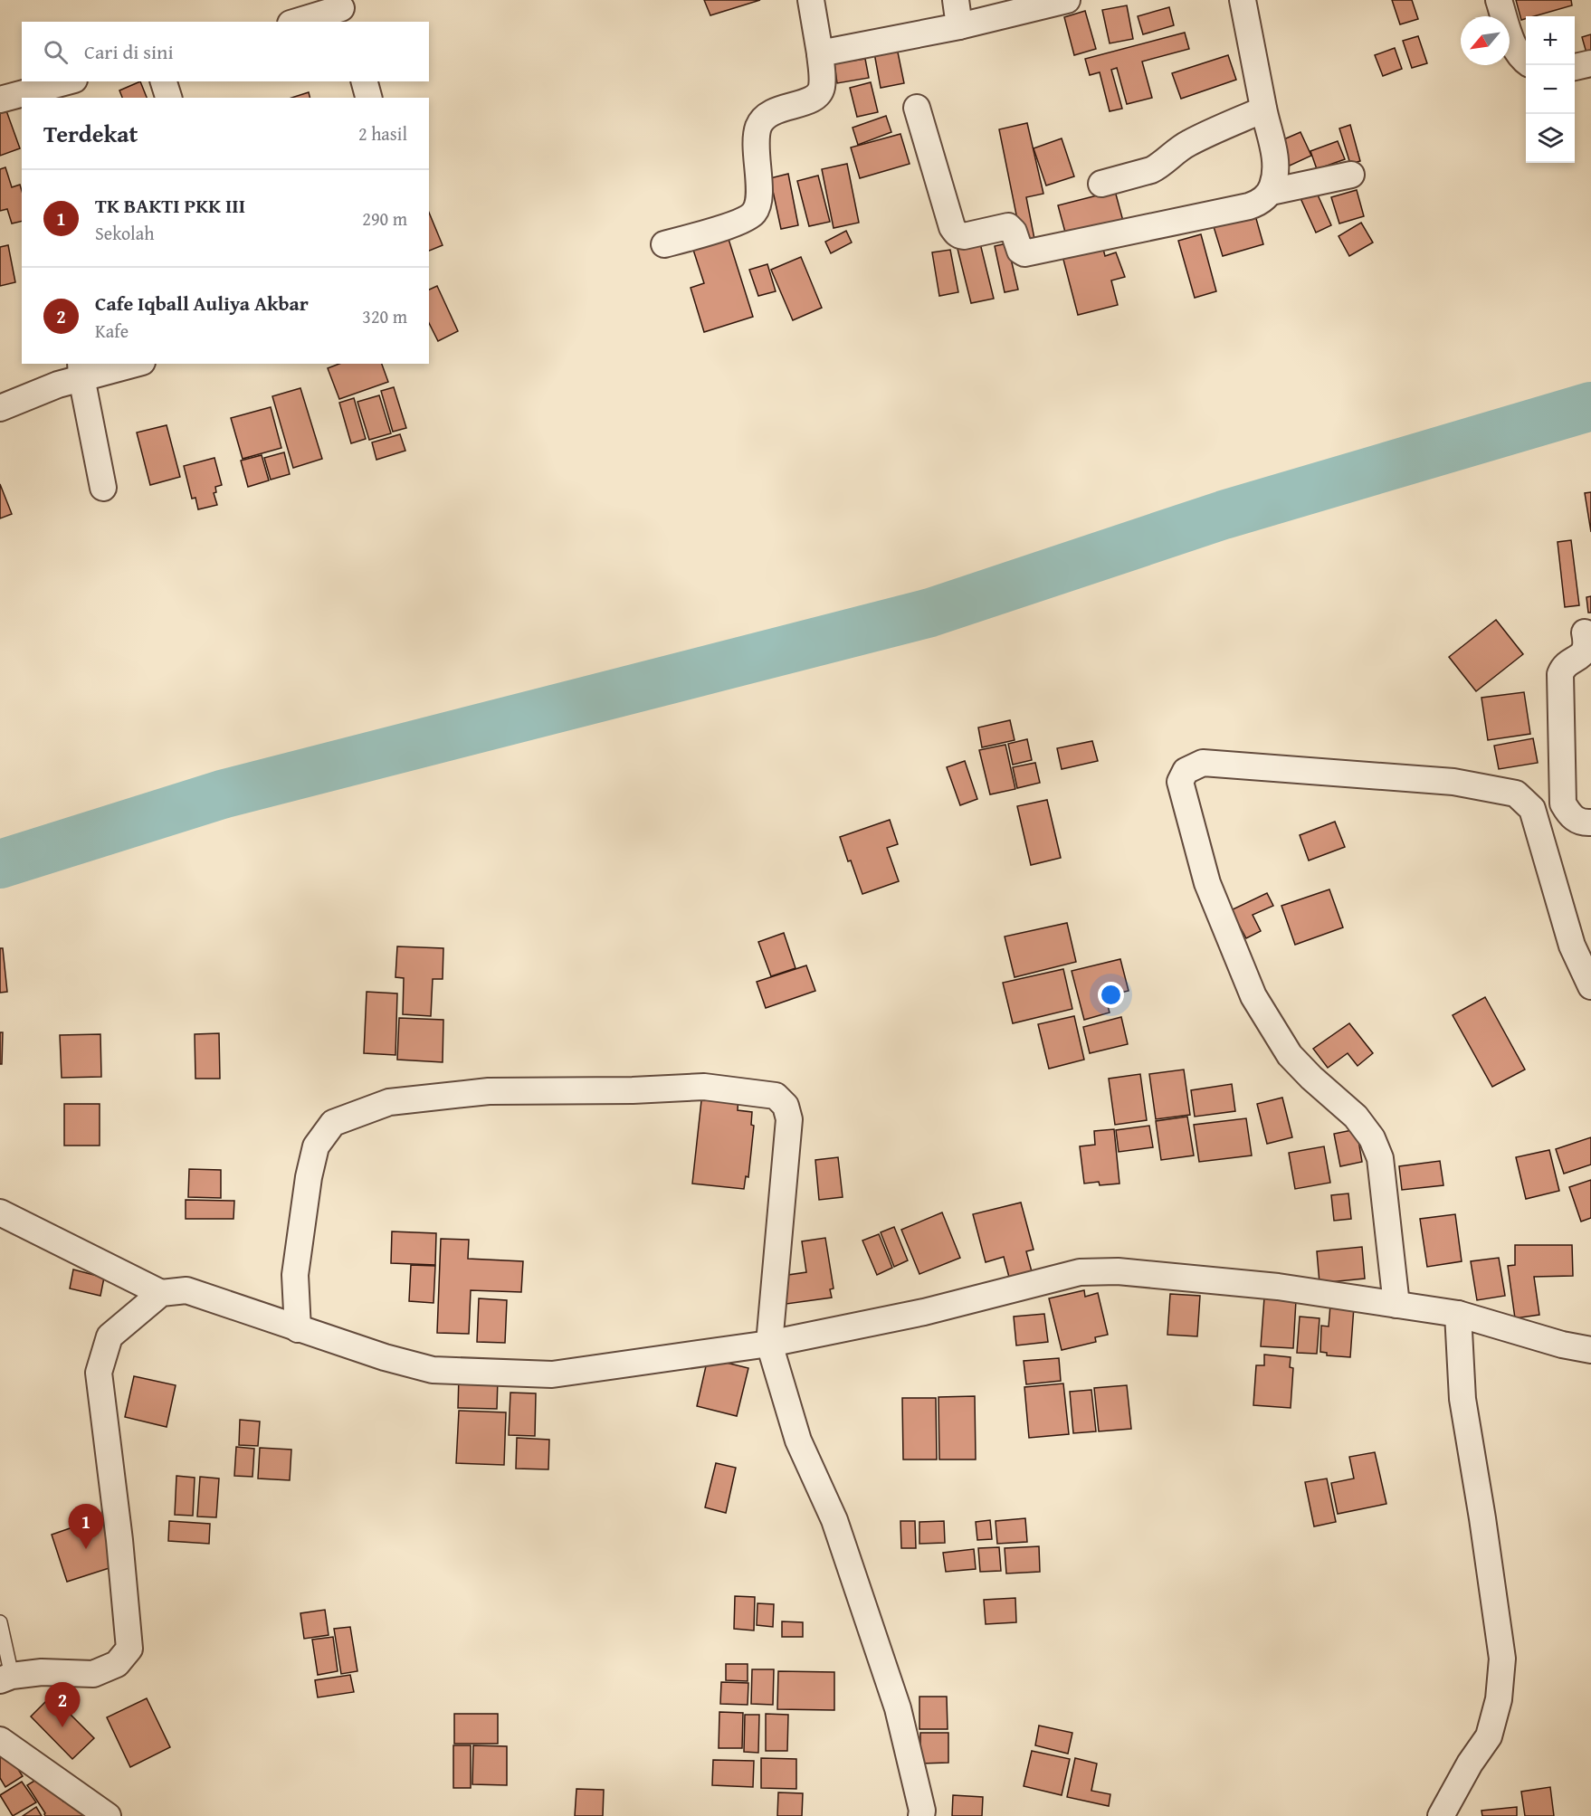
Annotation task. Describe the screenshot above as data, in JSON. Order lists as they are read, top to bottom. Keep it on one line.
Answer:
{"north":"bottom left","page":{"map_buttons":["+","−"],"search":"Cari di sini","heading":["Terdekat","2 hasil"],"list":[{"mark":"1","name":"TK BAKTI PKK III","note":"Sekolah","value":"290 m"},{"mark":"2","name":"Cafe Iqball Auliya Akbar","note":"Kafe","value":"320 m"}],"pins":["1","2"]}}
